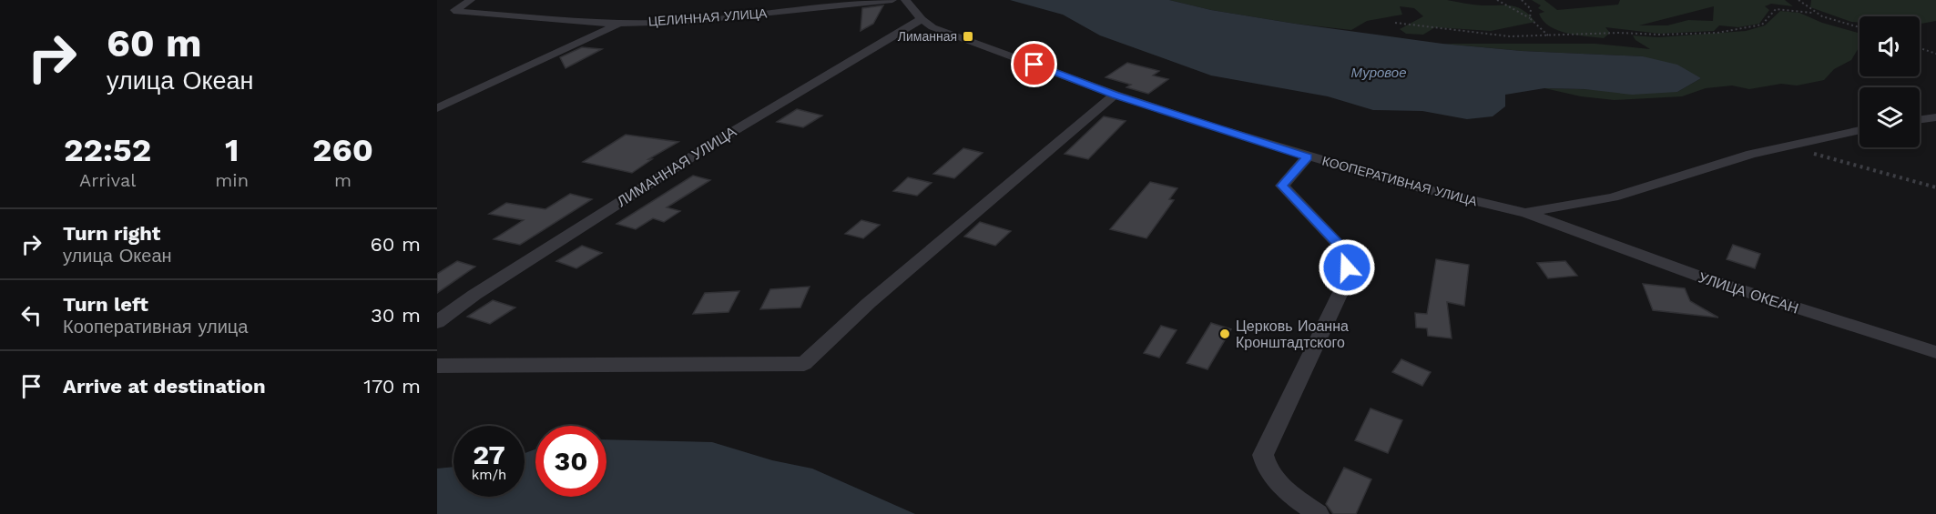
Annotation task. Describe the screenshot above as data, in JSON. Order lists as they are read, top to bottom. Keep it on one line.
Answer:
{"streets":{"street":["ЦЕЛИННАЯ УЛИЦА","ЛИМАННАЯ УЛИЦА","КООПЕРАТИВНАЯ УЛИЦА","УЛИЦА ОКЕАН"]},"crossings":[["ЛИМАННАЯ УЛИЦА","КООПЕРАТИВНАЯ УЛИЦА"],["КООПЕРАТИВНАЯ УЛИЦА","УЛИЦА ОКЕАН"]],"water":["Муровое"],"places":{"transit":["Лиманная"],"other":["Церковь Иоанна Кронштадтского"]},"page":{"turn":["60 m","улица Океан"],"eta":["22:52","Arrival","1","min","260","m"],"list":[{"name":"Turn right","note":"улица Океан","value":"60 m"},{"name":"Turn left","note":"Кооперативная улица","value":"30 m"},{"name":"Arrive at destination","value":"170 m"}],"speed":"27 km/h","limit":"30"}}
